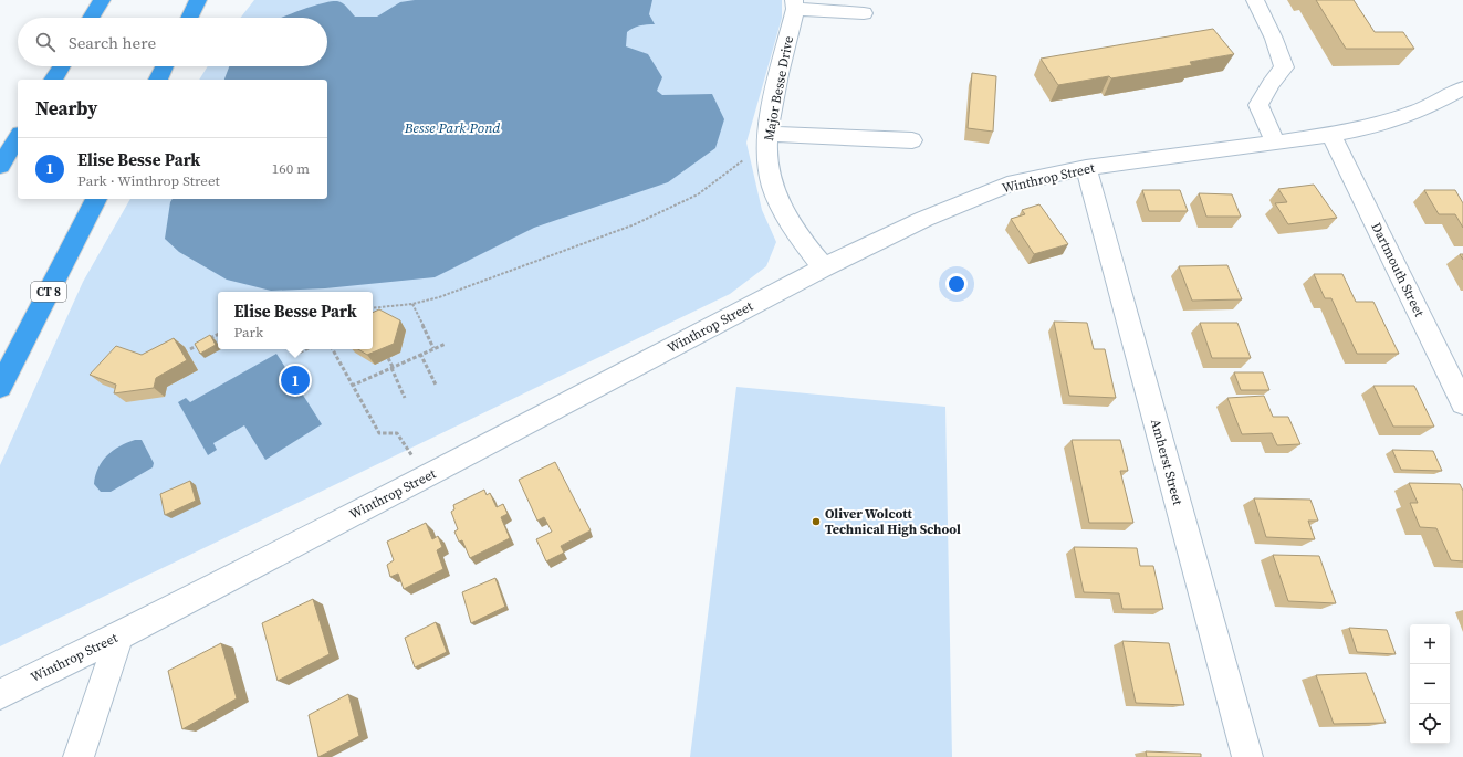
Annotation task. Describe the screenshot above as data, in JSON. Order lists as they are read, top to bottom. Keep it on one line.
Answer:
{"streets":{"highway":["CT 8"],"street":["Major Besse Drive","Winthrop Street","Dartmouth Street","Amherst Street"]},"crossings":[["Major Besse Drive","Winthrop Street"],["Winthrop Street","Dartmouth Street"],["Winthrop Street","Amherst Street"]],"water":["Besse Park Pond"],"places":["Oliver Wolcott Technical High School"],"page":{"search":"Search here","heading":"Nearby","list":[{"mark":"1","name":"Elise Besse Park","note":"Park · Winthrop Street","value":"160 m"}],"popup":["Elise Besse Park","Park"],"pins":"1","map_buttons":["+","−"]}}
